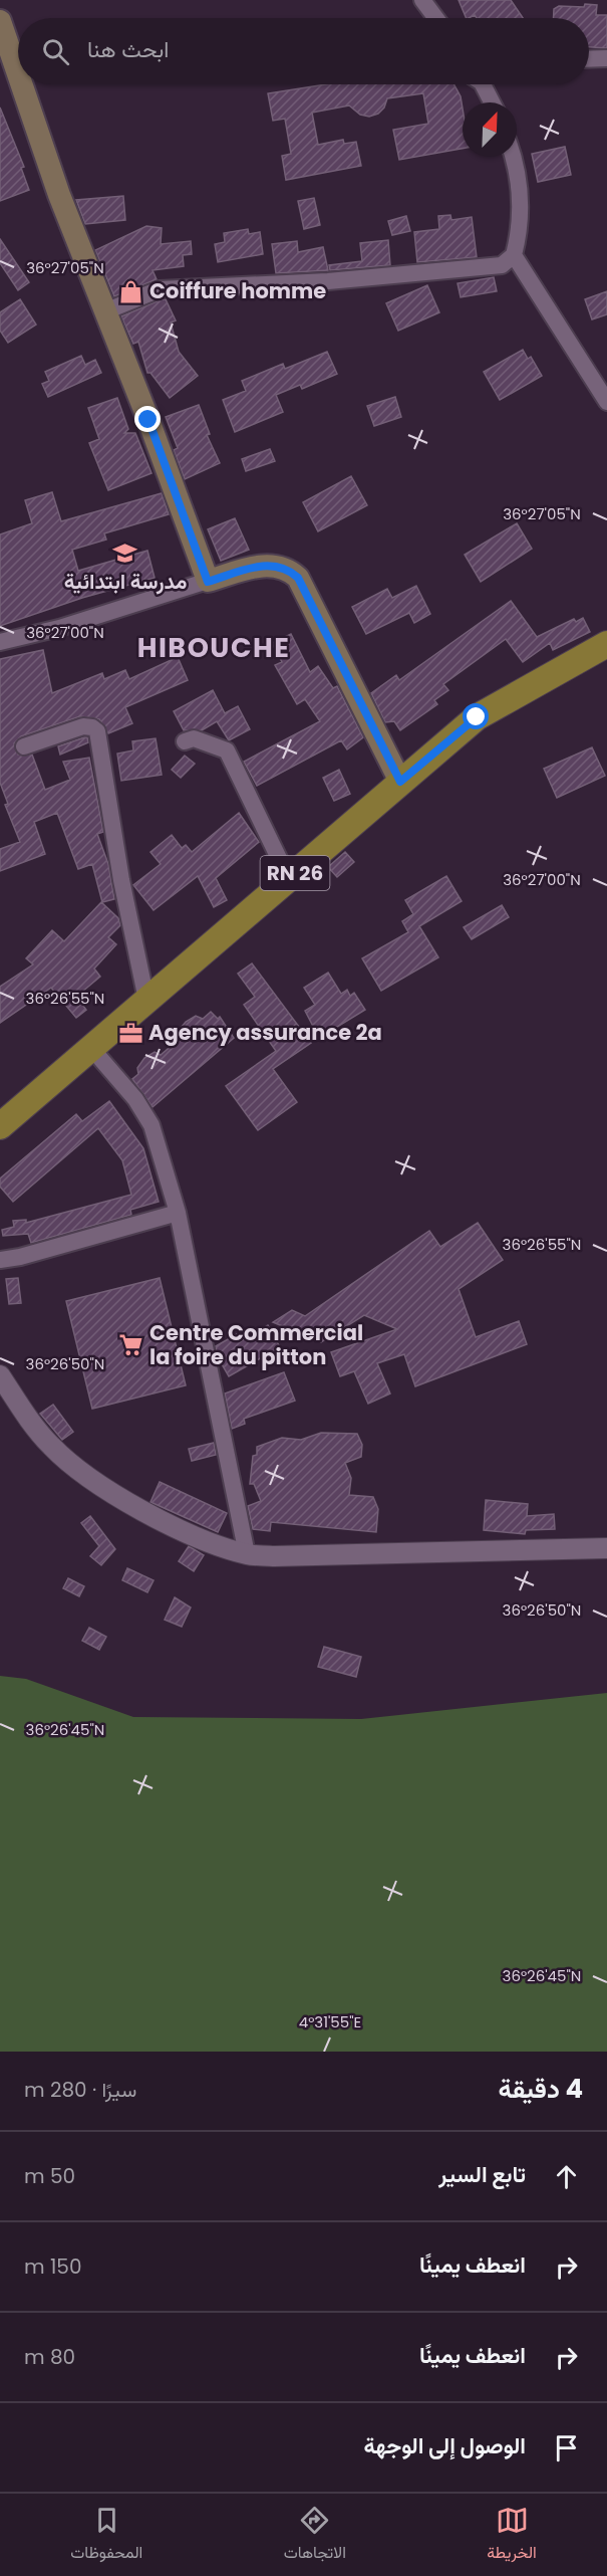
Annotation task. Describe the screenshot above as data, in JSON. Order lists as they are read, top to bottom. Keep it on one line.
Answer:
{"streets":{"main road":["RN 26"]},"districts":["HIBOUCHE"],"places":{"shop":["Coiffure homme"],"school or university":["مدرسة ابتدائية"],"office":["Agency assurance 2a"],"supermarket":["Centre Commercial la foire du pitton"]},"north":"top right","page":{"search":"ابحث هنا","heading":["4 دقيقة","سيرًا · 280 m"],"list":[["تابع السير","50 m"],["انعطف يمينًا","150 m"],["انعطف يمينًا","80 m"],"الوصول إلى الوجهة"],"nav":["الخريطة","الاتجاهات","المحفوظات"]},"coordinates":["36°27'05\"N","36°27'00\"N","36°26'55\"N","36°26'50\"N","36°26'45\"N","4°31'55\"E"]}
